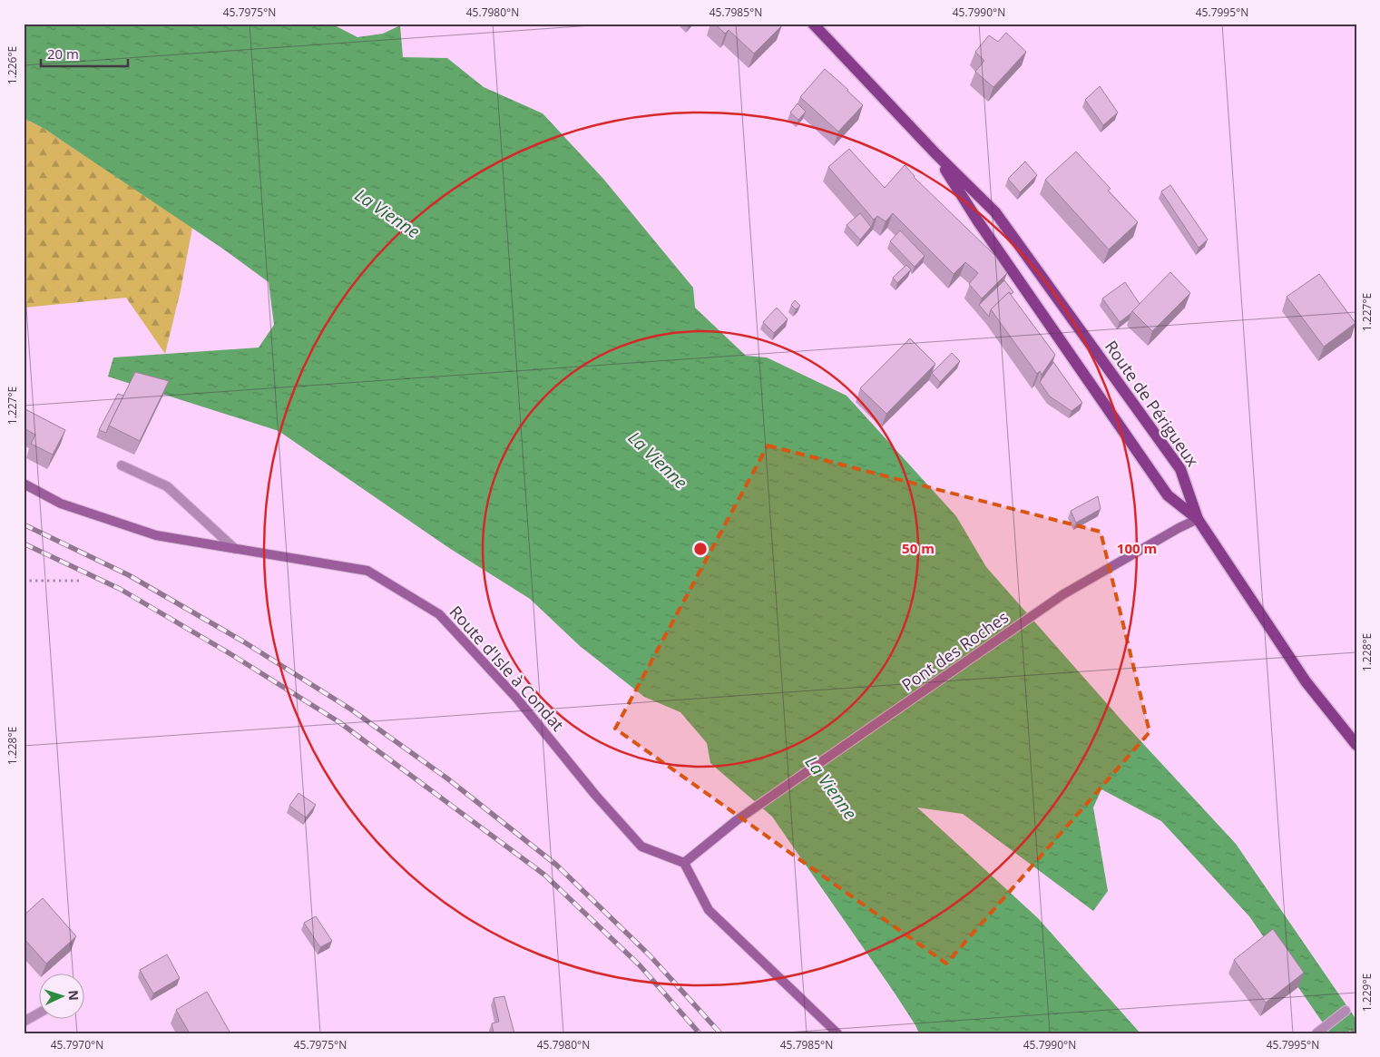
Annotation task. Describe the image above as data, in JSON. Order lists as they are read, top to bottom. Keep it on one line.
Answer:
{"streets":{"main road":["Route de Périgueux"],"street":["Pont des Roches","Route d'Isle à Condat"]},"crossings":[["Route de Périgueux","Pont des Roches"],["Pont des Roches","Route d'Isle à Condat"]],"water":["La Vienne"],"scale_bar":"20 m","north":"right","coordinates":["45.7975°N","45.7980°N","45.7985°N","45.7990°N","45.7995°N","1.226°E","1.227°E","1.228°E","1.229°E","45.7970°N"],"rings":["50 m","100 m"]}
